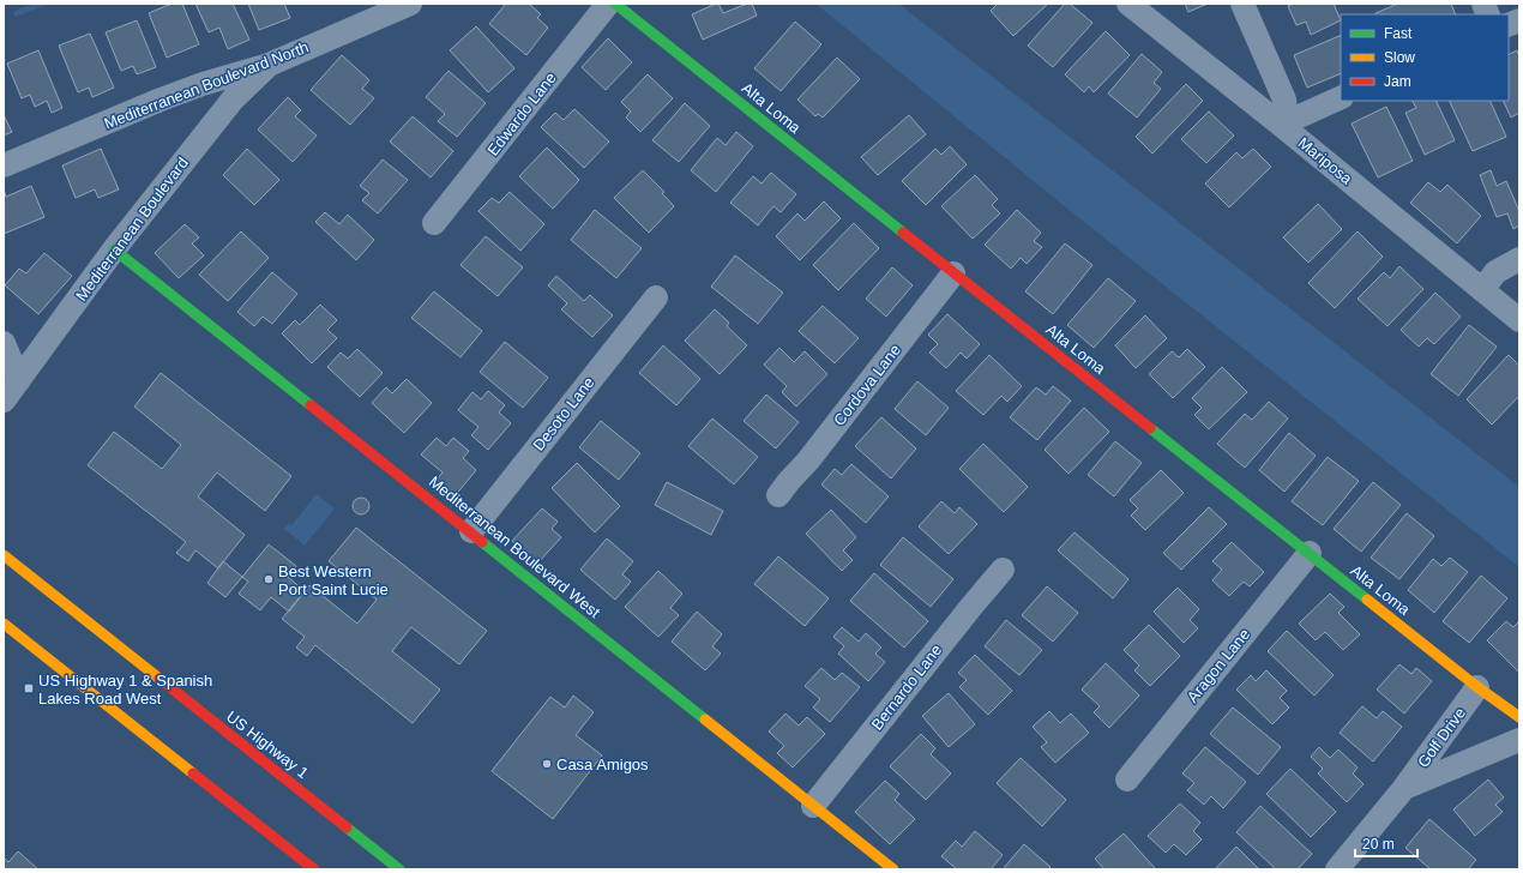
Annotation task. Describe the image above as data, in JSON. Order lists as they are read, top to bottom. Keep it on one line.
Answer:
{"streets":{"street":["Mediterranean Boulevard North","Alta Loma","Edwardo Lane","Mariposa","Mediterranean Boulevard","Cordova Lane","Desoto Lane","Mediterranean Boulevard West","Aragon Lane","Bernardo Lane","Golf Drive","US Highway 1"]},"crossings":[["Mediterranean Boulevard North","Mediterranean Boulevard"],["Alta Loma","Cordova Lane"],["Alta Loma","Aragon Lane"],["Alta Loma","Golf Drive"],["Mediterranean Boulevard","Mediterranean Boulevard West"],["Desoto Lane","Mediterranean Boulevard West"],["Mediterranean Boulevard West","Bernardo Lane"]],"places":{"other":["Best Western Port Saint Lucie","Casa Amigos"],"transit":["US Highway 1 & Spanish Lakes Road West"]},"legend":["Fast","Slow","Jam"],"scale_bar":"20 m"}
